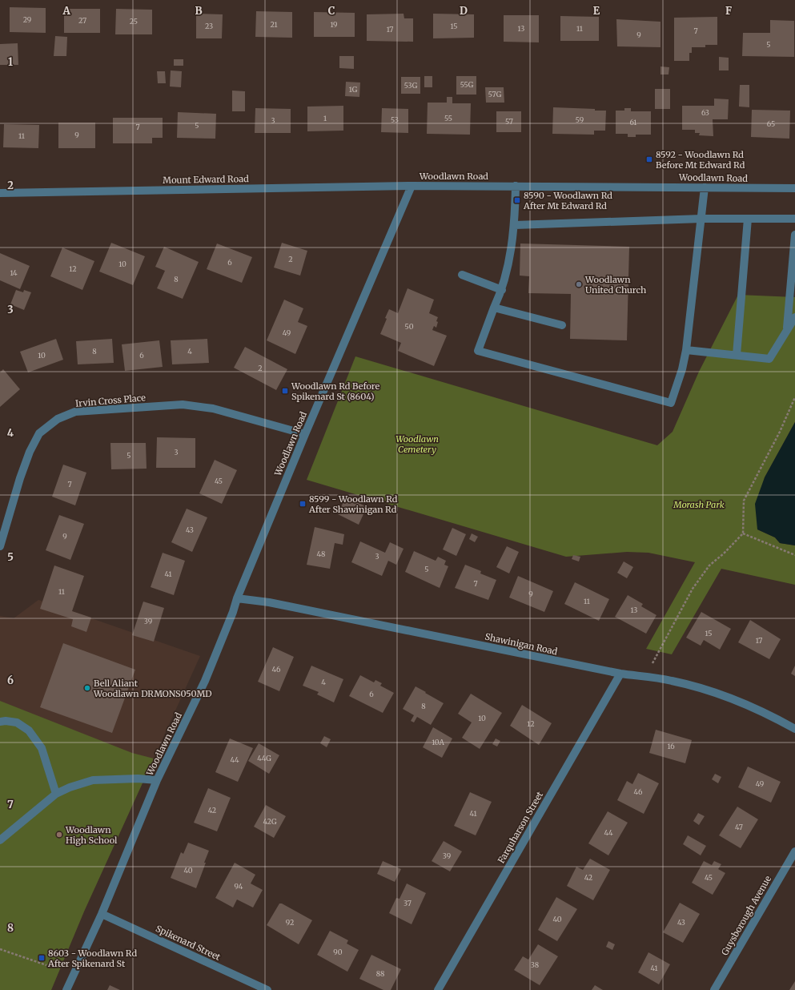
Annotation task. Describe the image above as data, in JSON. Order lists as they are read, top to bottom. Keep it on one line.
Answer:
{"streets":{"street":["Woodlawn Road","Mount Edward Road","Irvin Cross Place","Shawinigan Road","Farquharson Street","Guysborough Avenue","Spikenard Street"]},"crossings":[["Woodlawn Road","Mount Edward Road"],["Woodlawn Road","Irvin Cross Place"],["Woodlawn Road","Shawinigan Road"],["Woodlawn Road","Spikenard Street"],["Shawinigan Road","Farquharson Street"]],"parks":["Woodlawn Cemetery","Morash Park"],"places":{"transit":["8592 - Woodlawn Rd Before Mt Edward Rd","8590 - Woodlawn Rd After Mt Edward Rd","Woodlawn Rd Before Spikenard St (8604)","8599 - Woodlawn Rd After Shawinigan Rd","8603 - Woodlawn Rd After Spikenard St"],"other":["Woodlawn United Church","Bell Aliant Woodlawn DRMONS050MD","Woodlawn High School"]},"house_numbers":["29","27","25","21","19","23","15","13","11","17","7","9","5","55G","53G","1G","57G","63","1","55","53","59","3","57","61","65","5","7","9","11","2","6","10","12","14","8","50","49","8","4","10","6","2","3","5","45","7","43","9","48","3","5","41","7","11","9","11","13","39","15","17","46","4","6","8","10","12","10A","16","44G","44","49","46","42","41","42G","47","44","39","40","42","45","94","37","40","92","43","90","38","41","88"],"grid":{"columns":["A","B","C","D","E","F"],"rows":["1","2","3","4","5","6","7","8"]}}
